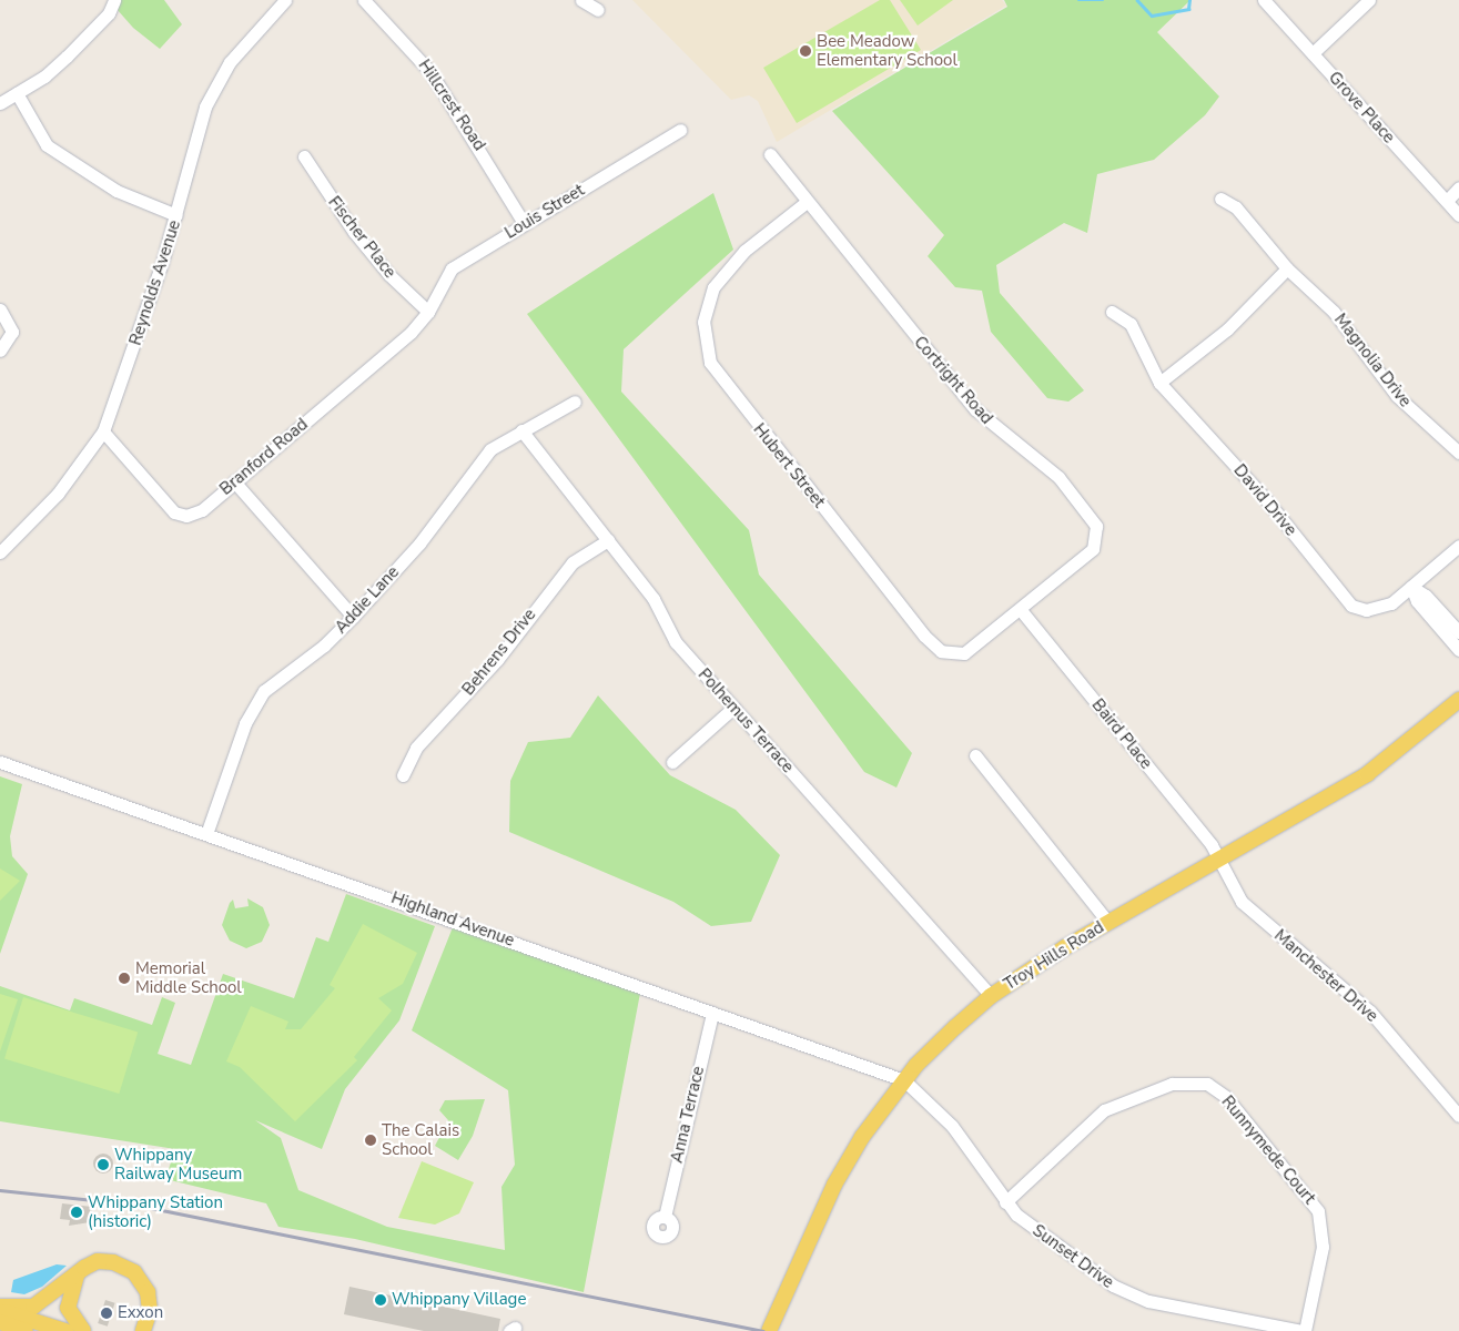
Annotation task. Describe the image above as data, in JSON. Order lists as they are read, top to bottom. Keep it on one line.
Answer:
{"streets":{"main road":["Troy Hills Road"],"street":["Hillcrest Road","Grove Place","Louis Street","Fischer Place","Reynolds Avenue","Magnolia Drive","Cortright Road","Branford Road","Hubert Street","David Drive","Addie Lane","Behrens Drive","Polhemus Terrace","Baird Place","Highland Avenue","Manchester Drive","Anna Terrace","Runnymede Court","Sunset Drive"]},"crossings":[["Hillcrest Road","Louis Street"],["Louis Street","Fischer Place"],["Louis Street","Branford Road"],["Fischer Place","Branford Road"],["Reynolds Avenue","Branford Road"],["Cortright Road","Hubert Street"],["Cortright Road","Baird Place"],["Hubert Street","Baird Place"],["Addie Lane","Polhemus Terrace"],["Addie Lane","Highland Avenue"],["Behrens Drive","Polhemus Terrace"],["Polhemus Terrace","Troy Hills Road"],["Baird Place","Troy Hills Road"],["Baird Place","Manchester Drive"],["Highland Avenue","Troy Hills Road"],["Highland Avenue","Anna Terrace"],["Highland Avenue","Sunset Drive"],["Troy Hills Road","Manchester Drive"],["Troy Hills Road","Sunset Drive"],["Runnymede Court","Sunset Drive"]],"places":["Bee Meadow Elementary School","Memorial Middle School","The Calais School","Whippany Railway Museum","Whippany Station (historic)","Whippany Village","Exxon"]}
